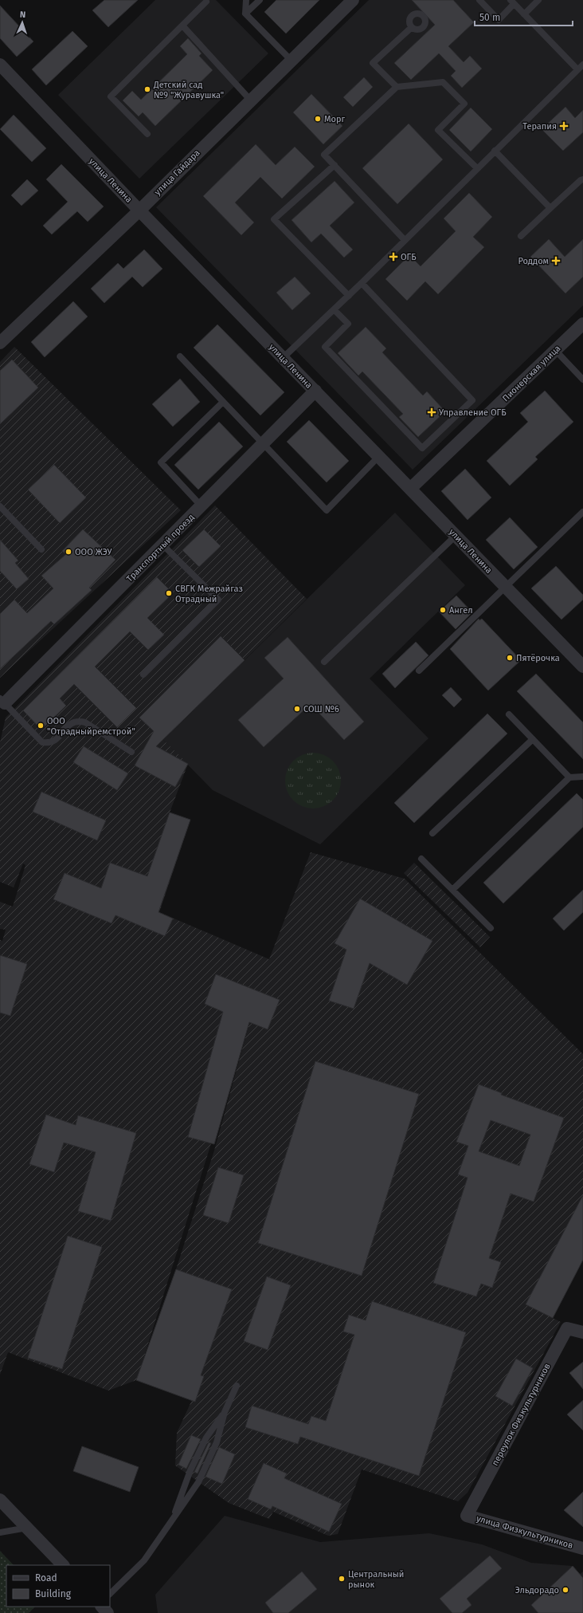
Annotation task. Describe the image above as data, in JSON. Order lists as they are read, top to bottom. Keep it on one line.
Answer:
{"streets":{"street":["улица Гайдара","улица Ленина","Пионерская улица","Транспортный проезд","переулок Физкультурников","улица Физкультурников"]},"crossings":[["улица Гайдара","улица Ленина"],["улица Ленина","Пионерская улица"],["улица Ленина","Транспортный проезд"],["переулок Физкультурников","улица Физкультурников"]],"places":{"other":["Детский сад №9 \"Журавушка\"","Морг","ООО ЖЭУ","СВГК Межрайгаз Отрадный","Ангел","Пятёрочка","СОШ №6","ООО \"Отрадныйремстрой\"","Центральный рынок","Эльдорадо"],"health":["Терапия","ОГБ","Роддом","Управление ОГБ"]},"legend":["Road","Building"],"scale_bar":"50 m","north":"top"}
